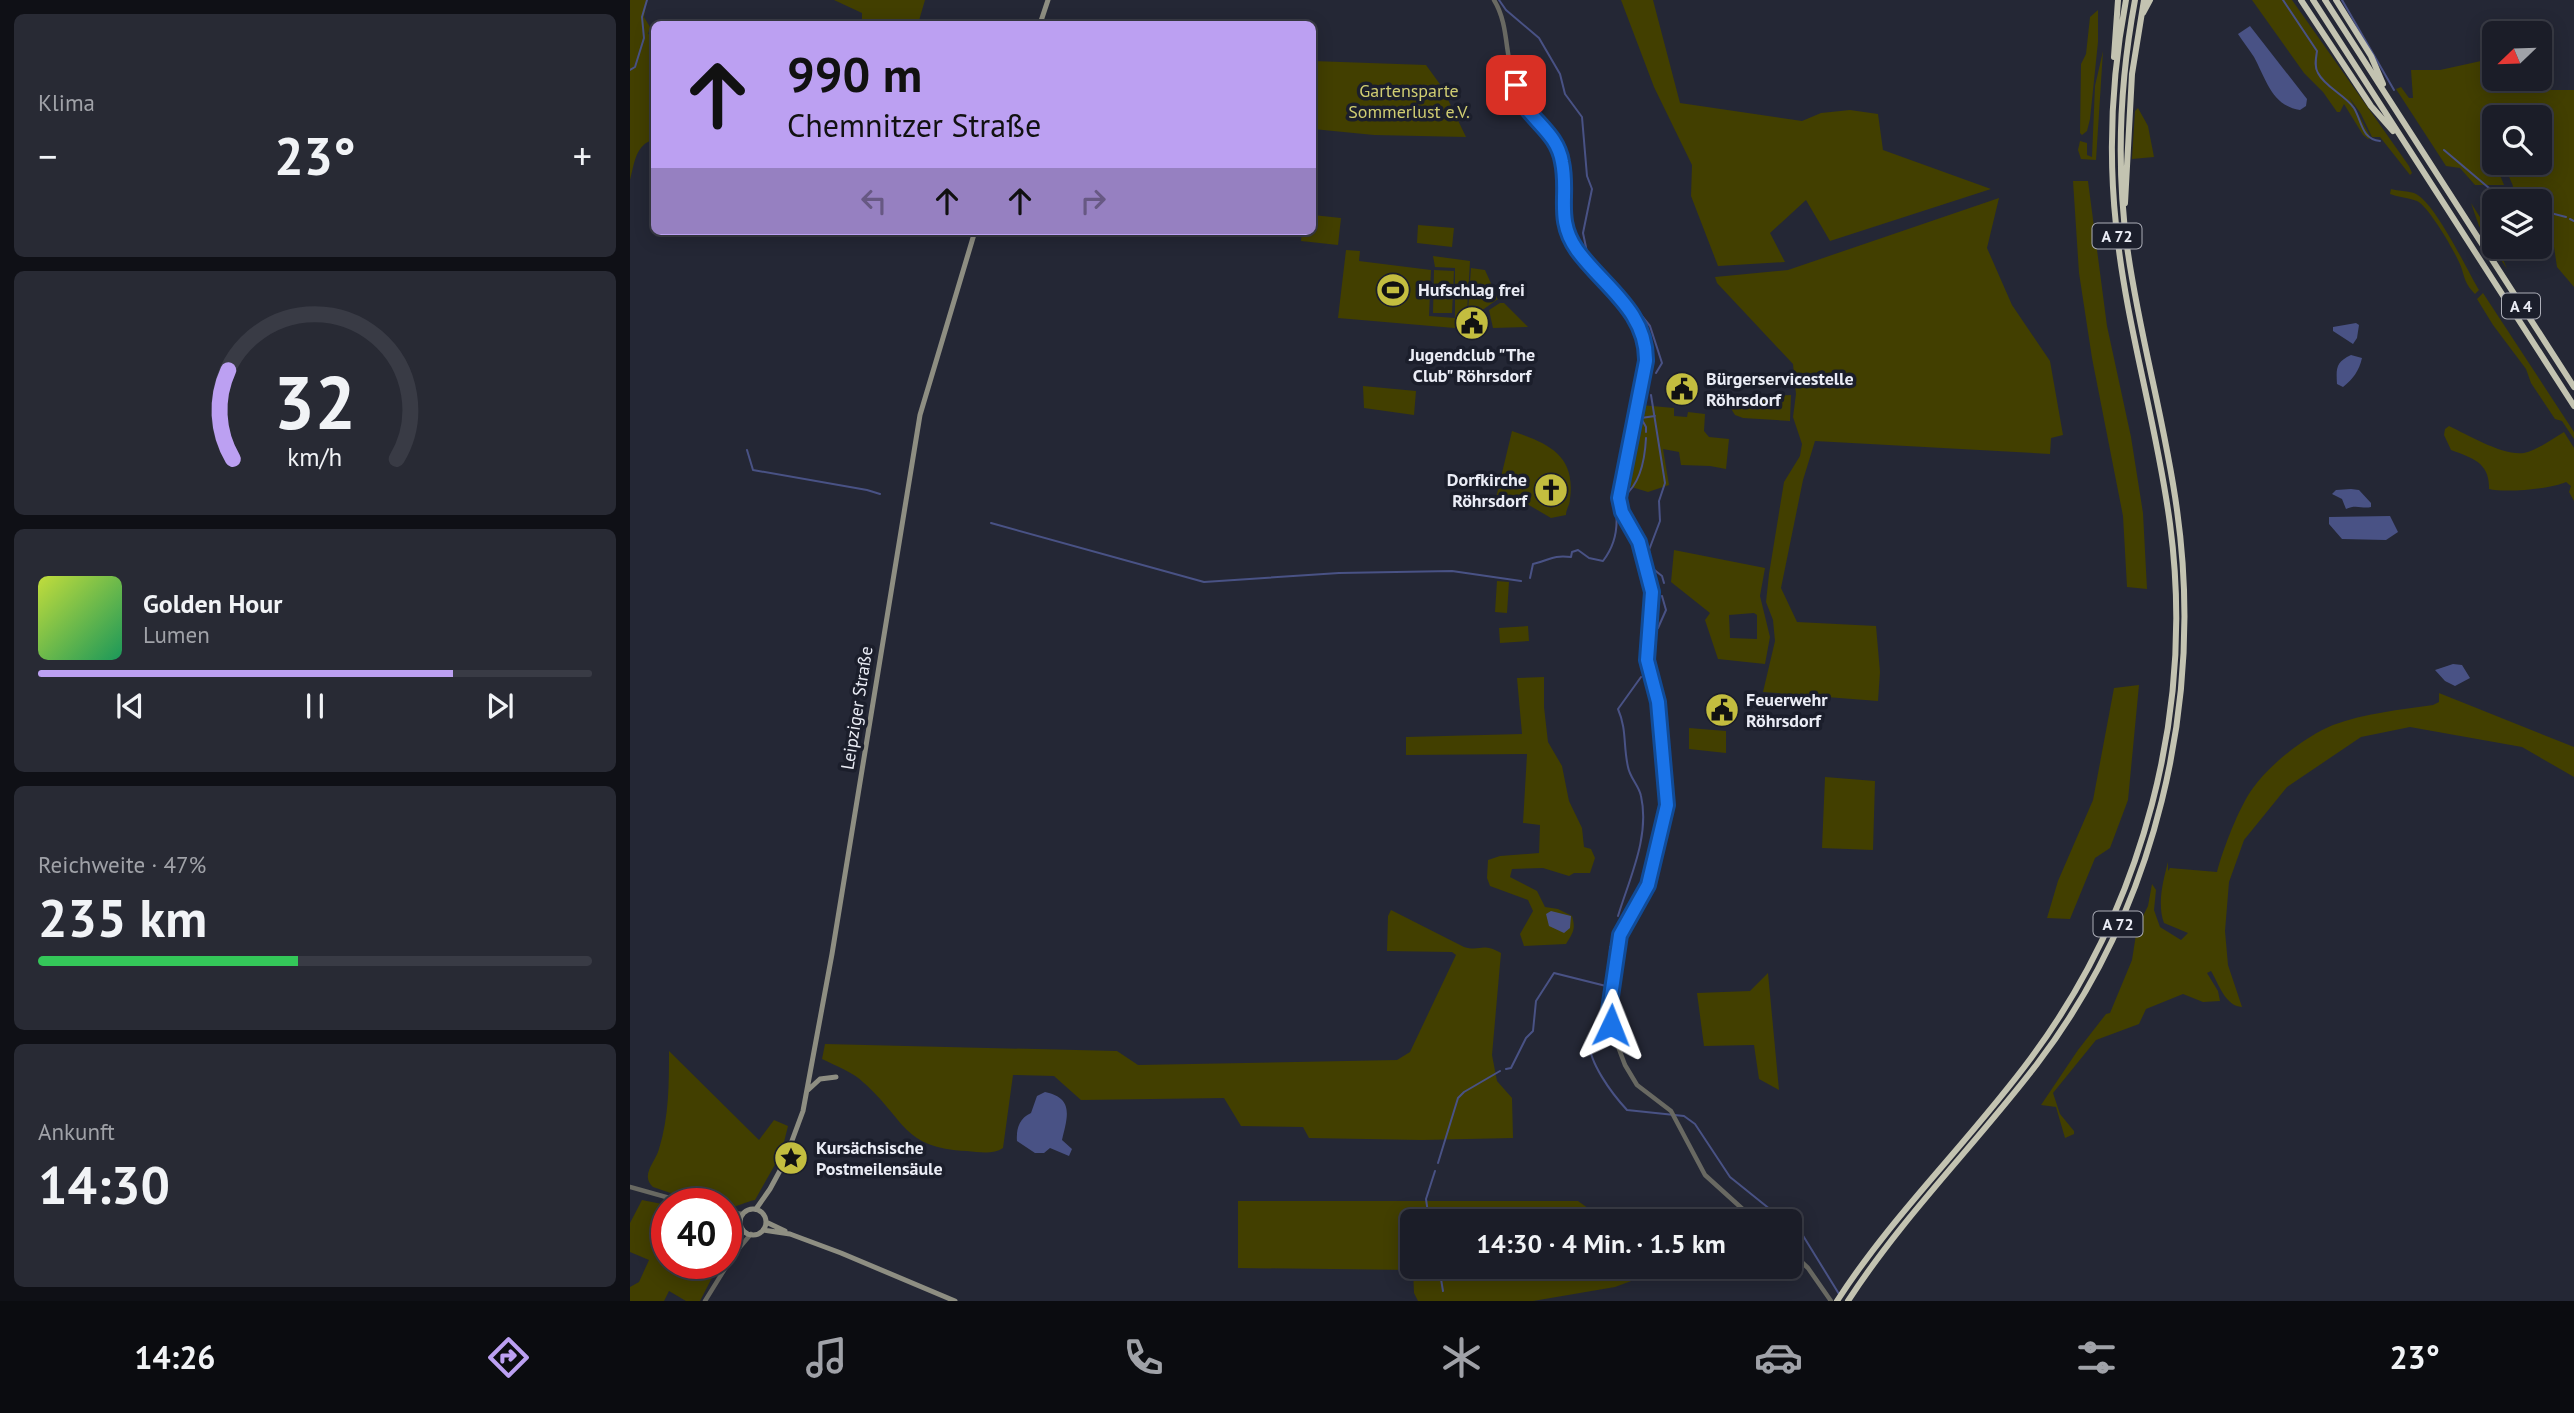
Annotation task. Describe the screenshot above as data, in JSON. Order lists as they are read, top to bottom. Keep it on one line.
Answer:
{"streets":{"highway":["A 72","A 4"],"main road":["Leipziger Straße"]},"parks":["Gartensparte Sommerlust e.V."],"places":{"sports":["Hufschlag frei"],"public building":["Jugendclub \"The Club\" Röhrsdorf","Bürgerservicestelle Röhrsdorf","Feuerwehr Röhrsdorf"],"church":["Dorfkirche Röhrsdorf"],"place":["Kursächsische Postmeilensäule"]},"north":"bottom left","page":{"tile":["Klima",["Reichweite · 47%","235 km"],["Ankunft","14:30"]],"turn":["990 m","Chemnitzer Straße"],"heat":["−","23°","+"],"song":["Golden Hour","Lumen"],"limit":"40","trip":"14:30 · 4 Min. · 1.5 km","tabs":["14:26","23°"],"gauge":["32","km/h"]}}
